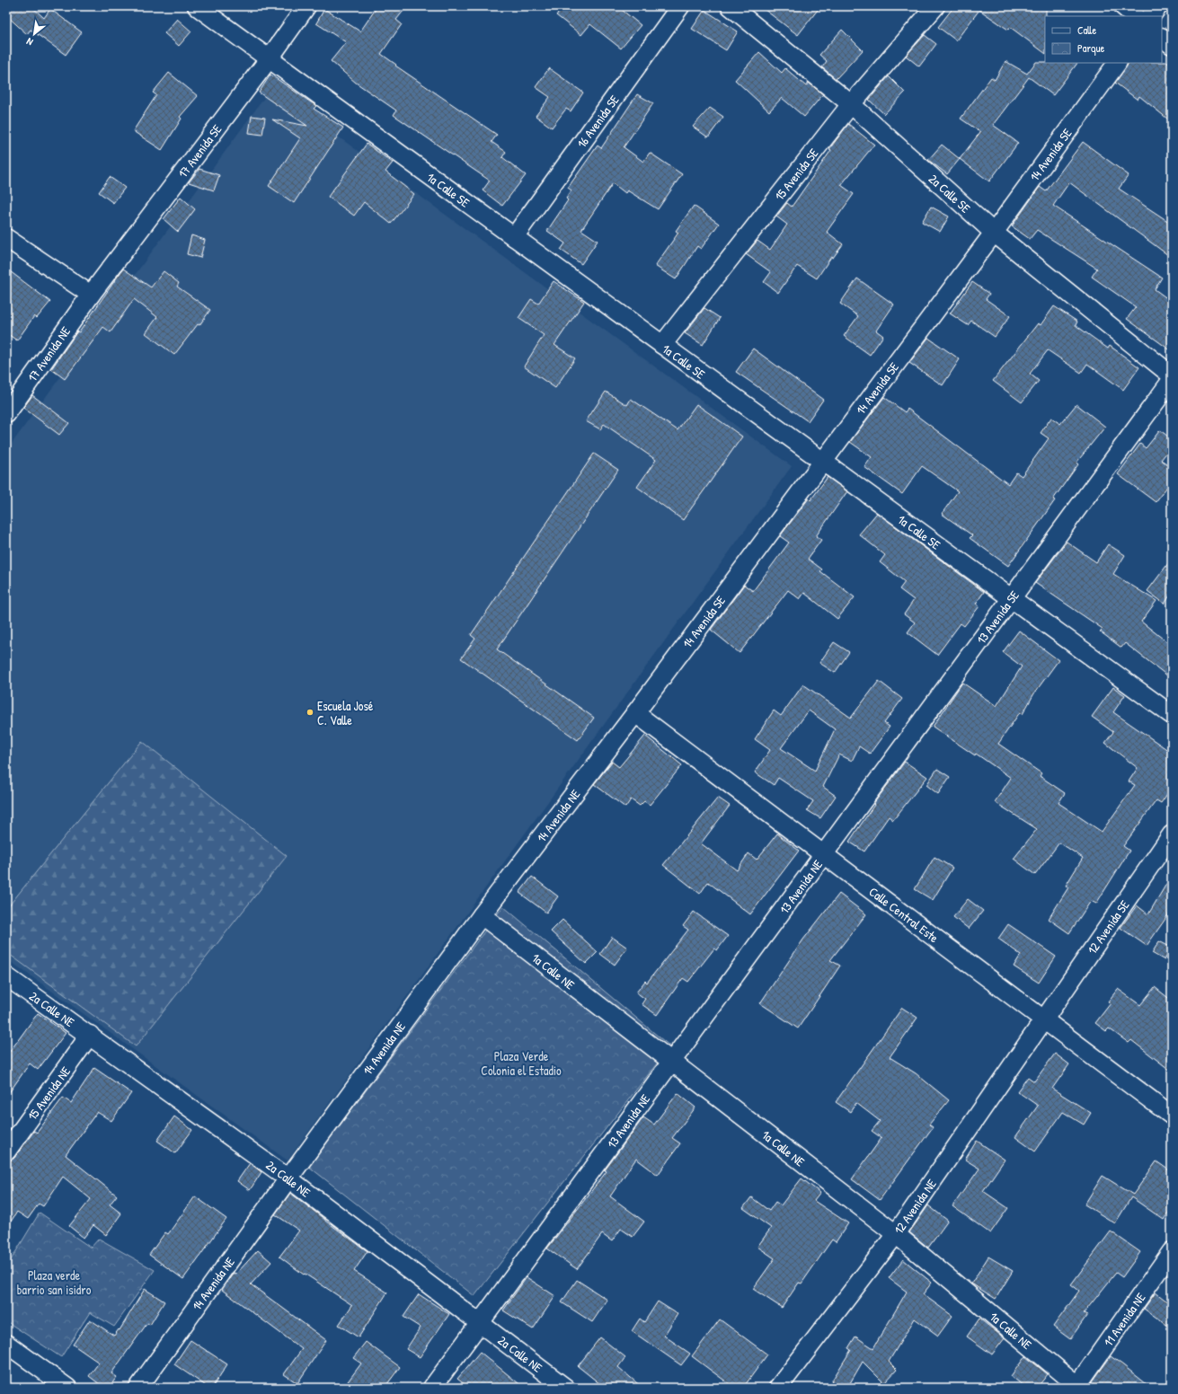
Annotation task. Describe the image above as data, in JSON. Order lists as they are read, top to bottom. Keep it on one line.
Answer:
{"streets":{"street":["16 Avenida SE","17 Avenida SE","14 Avenida SE","15 Avenida SE","1a Calle SE","2a Calle SE","17 Avenida NE","13 Avenida SE","14 Avenida NE","13 Avenida NE","Calle Central Este","12 Avenida SE","1a Calle NE","2a Calle NE","15 Avenida NE","12 Avenida NE","11 Avenida NE"]},"crossings":[["16 Avenida SE","1a Calle SE"],["17 Avenida SE","1a Calle SE"],["17 Avenida SE","17 Avenida NE"],["14 Avenida SE","1a Calle SE"],["14 Avenida SE","2a Calle SE"],["14 Avenida SE","14 Avenida NE"],["14 Avenida SE","Calle Central Este"],["15 Avenida SE","1a Calle SE"],["15 Avenida SE","2a Calle SE"],["1a Calle SE","13 Avenida SE"],["13 Avenida SE","13 Avenida NE"],["13 Avenida SE","Calle Central Este"],["14 Avenida NE","Calle Central Este"],["14 Avenida NE","1a Calle NE"],["14 Avenida NE","2a Calle NE"],["13 Avenida NE","Calle Central Este"],["13 Avenida NE","1a Calle NE"],["13 Avenida NE","2a Calle NE"],["Calle Central Este","12 Avenida SE"],["Calle Central Este","12 Avenida NE"],["12 Avenida SE","12 Avenida NE"],["1a Calle NE","12 Avenida NE"],["1a Calle NE","11 Avenida NE"],["2a Calle NE","15 Avenida NE"]],"parks":["Plaza Verde Colonia el Estadio","Plaza verde barrio san isidro"],"places":["Escuela José C. Valle"],"legend":["Calle","Parque"],"north":"bottom left"}
